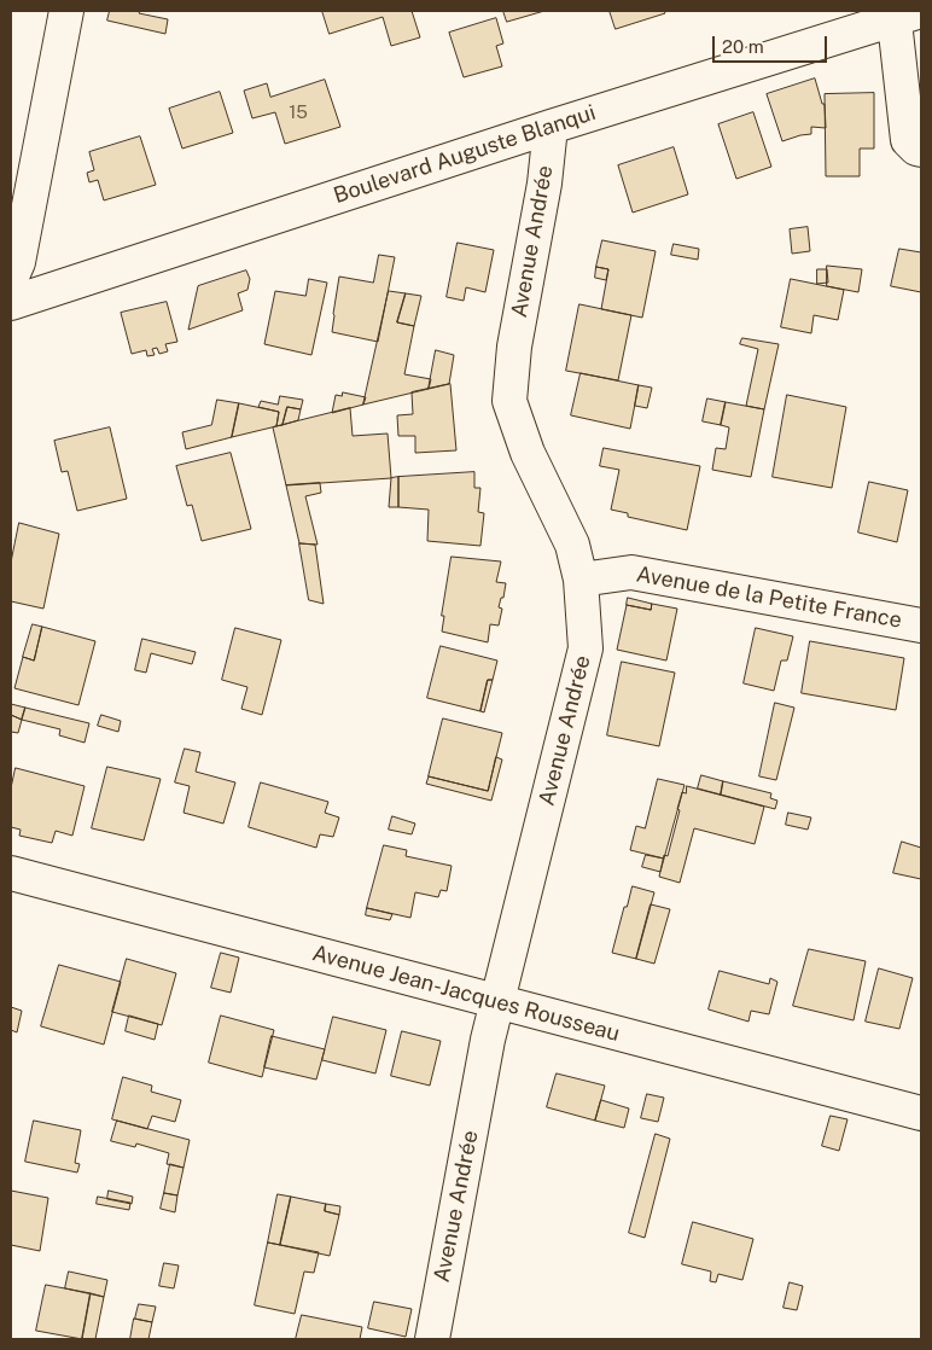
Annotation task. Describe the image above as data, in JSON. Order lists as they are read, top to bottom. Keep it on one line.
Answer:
{"streets":{"street":["Boulevard Auguste Blanqui","Avenue Andrée","Avenue de la Petite France","Avenue Jean-Jacques Rousseau"]},"crossings":[["Boulevard Auguste Blanqui","Avenue Andrée"],["Avenue Andrée","Avenue de la Petite France"],["Avenue Andrée","Avenue Jean-Jacques Rousseau"]],"house_numbers":["15"],"scale_bar":"20 m"}
